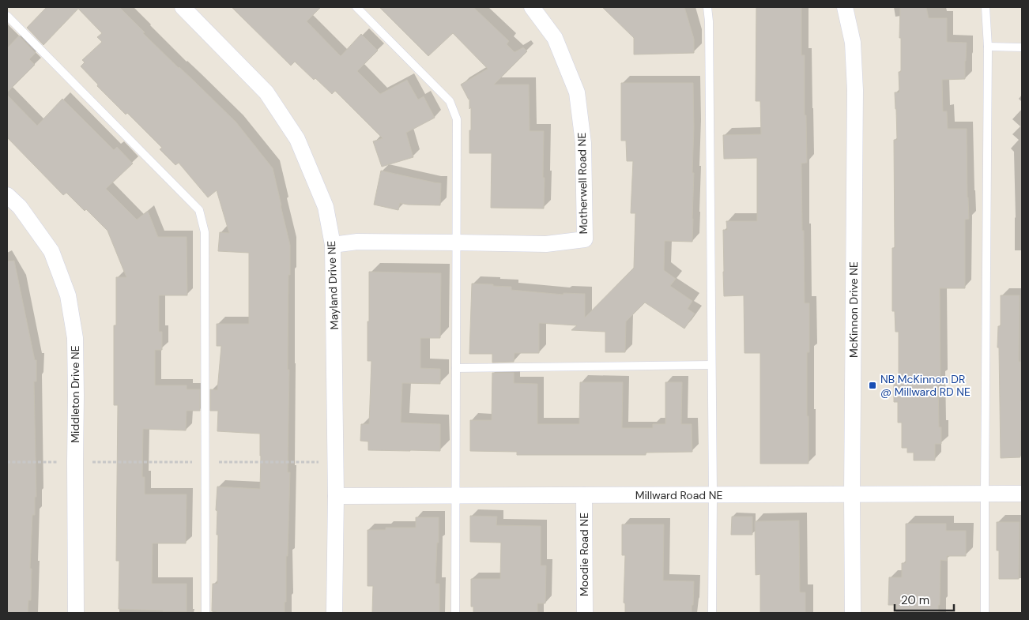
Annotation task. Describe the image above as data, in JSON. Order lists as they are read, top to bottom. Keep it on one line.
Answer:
{"streets":{"street":["Motherwell Road NE","Mayland Drive NE","McKinnon Drive NE","Middleton Drive NE","Millward Road NE","Moodie Road NE"]},"crossings":[["Motherwell Road NE","Mayland Drive NE"],["Mayland Drive NE","Millward Road NE"],["McKinnon Drive NE","Millward Road NE"],["Millward Road NE","Moodie Road NE"]],"places":{"transit":["NB McKinnon DR @ Millward RD NE"]},"scale_bar":"20 m"}
